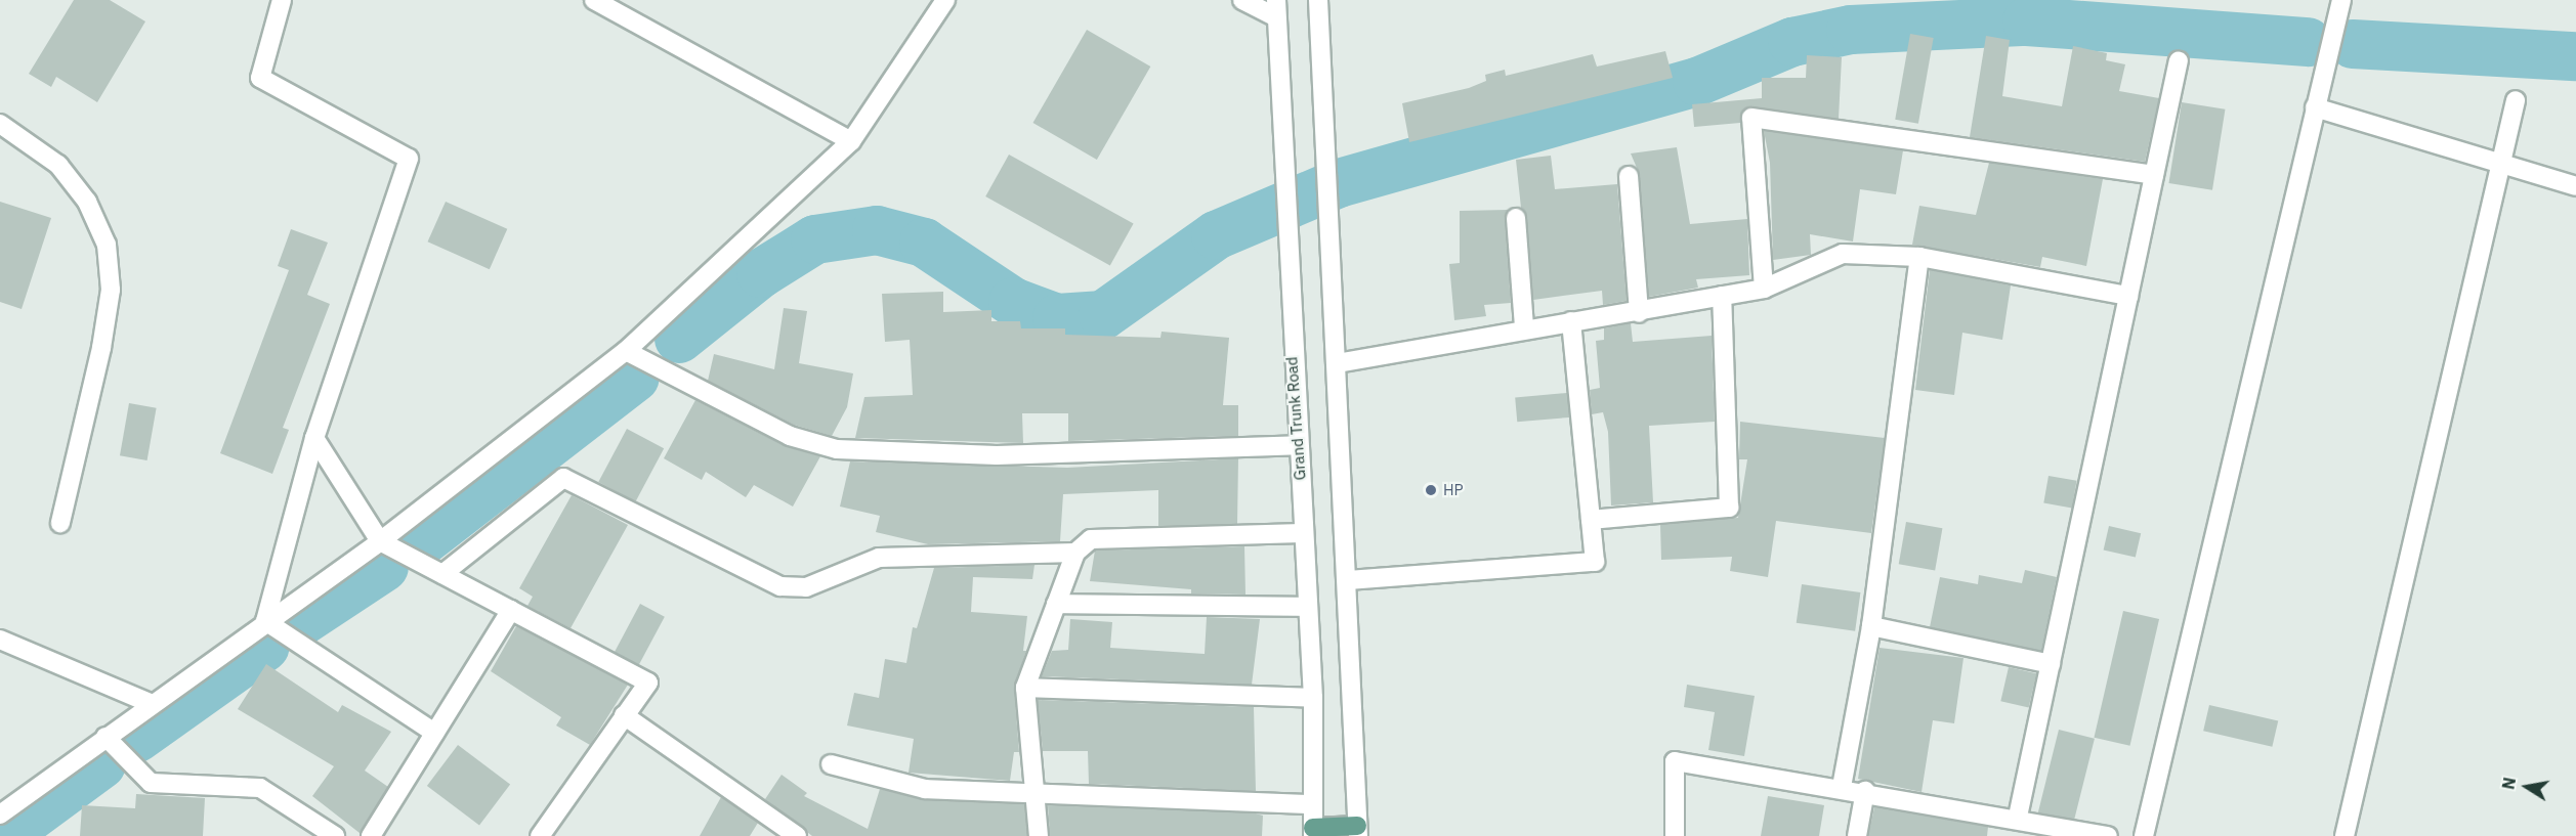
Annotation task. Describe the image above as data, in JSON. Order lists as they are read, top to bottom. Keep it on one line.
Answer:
{"streets":{"street":["Grand Trunk Road"]},"places":["HP"],"north":"left"}
